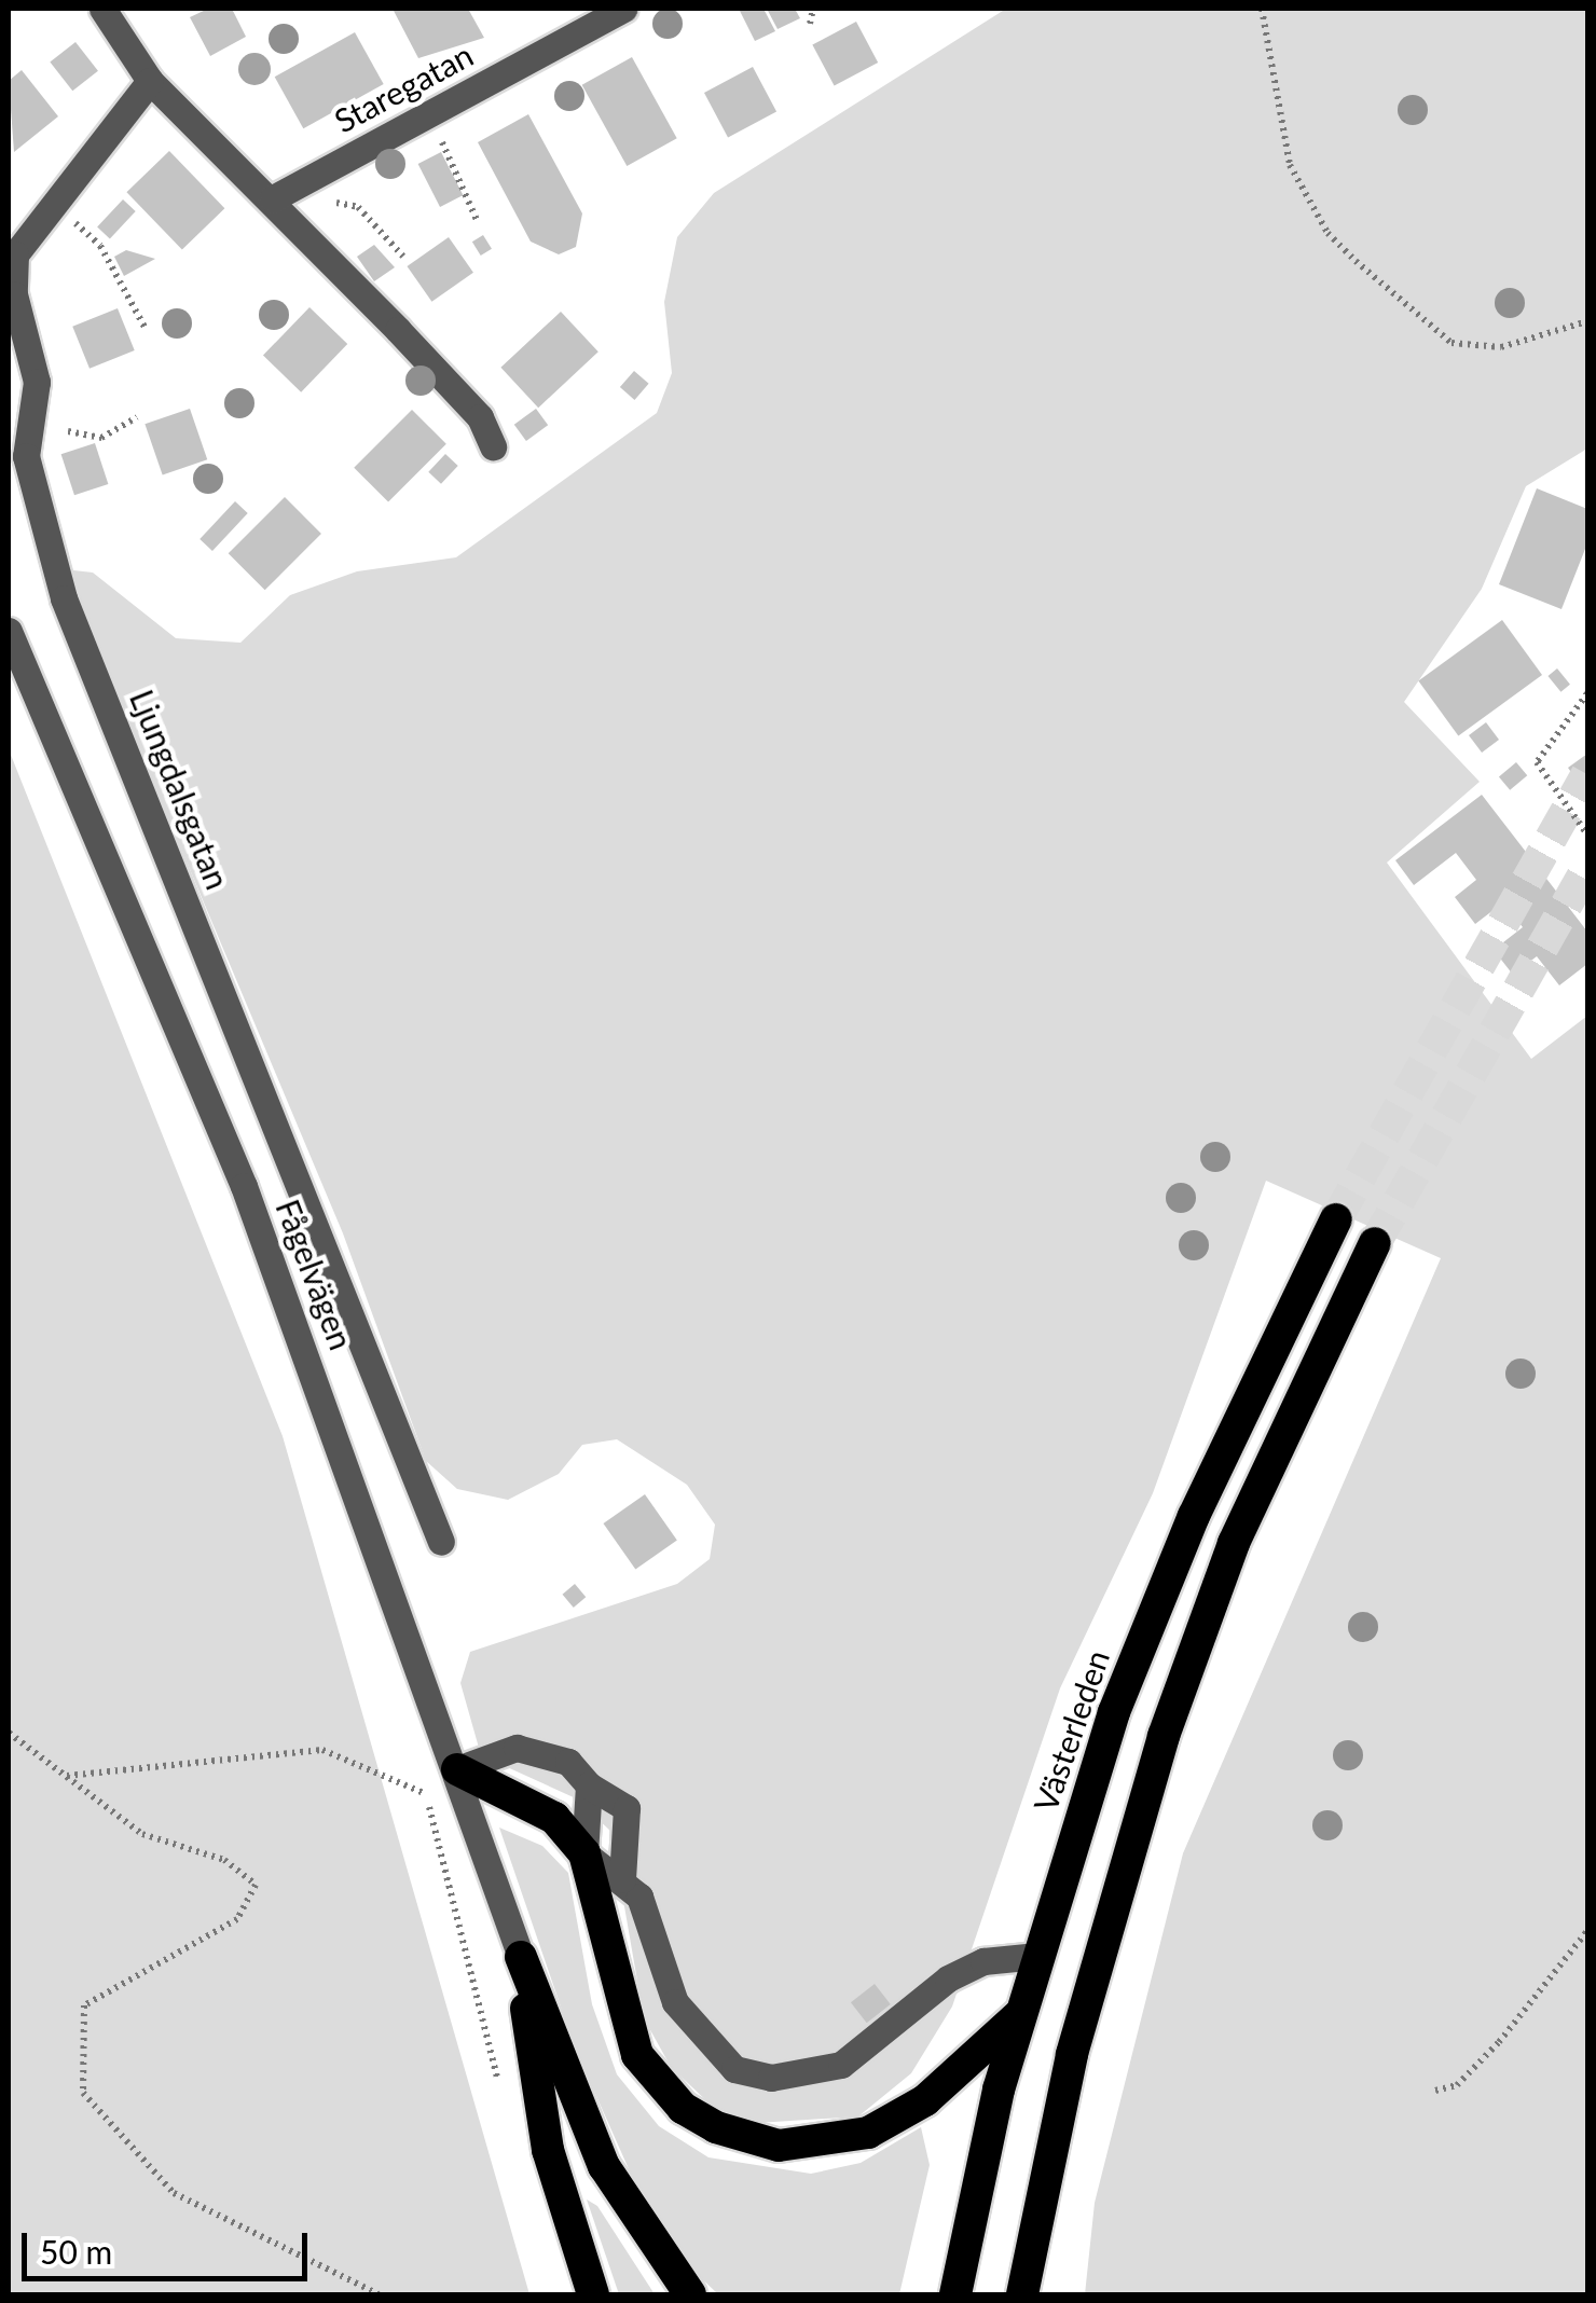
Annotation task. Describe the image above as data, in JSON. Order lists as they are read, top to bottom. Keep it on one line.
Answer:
{"streets":{"highway":["Västerleden"],"street":["Staregatan","Ljungdalsgatan","Fågelvägen"]},"scale_bar":"50 m"}
